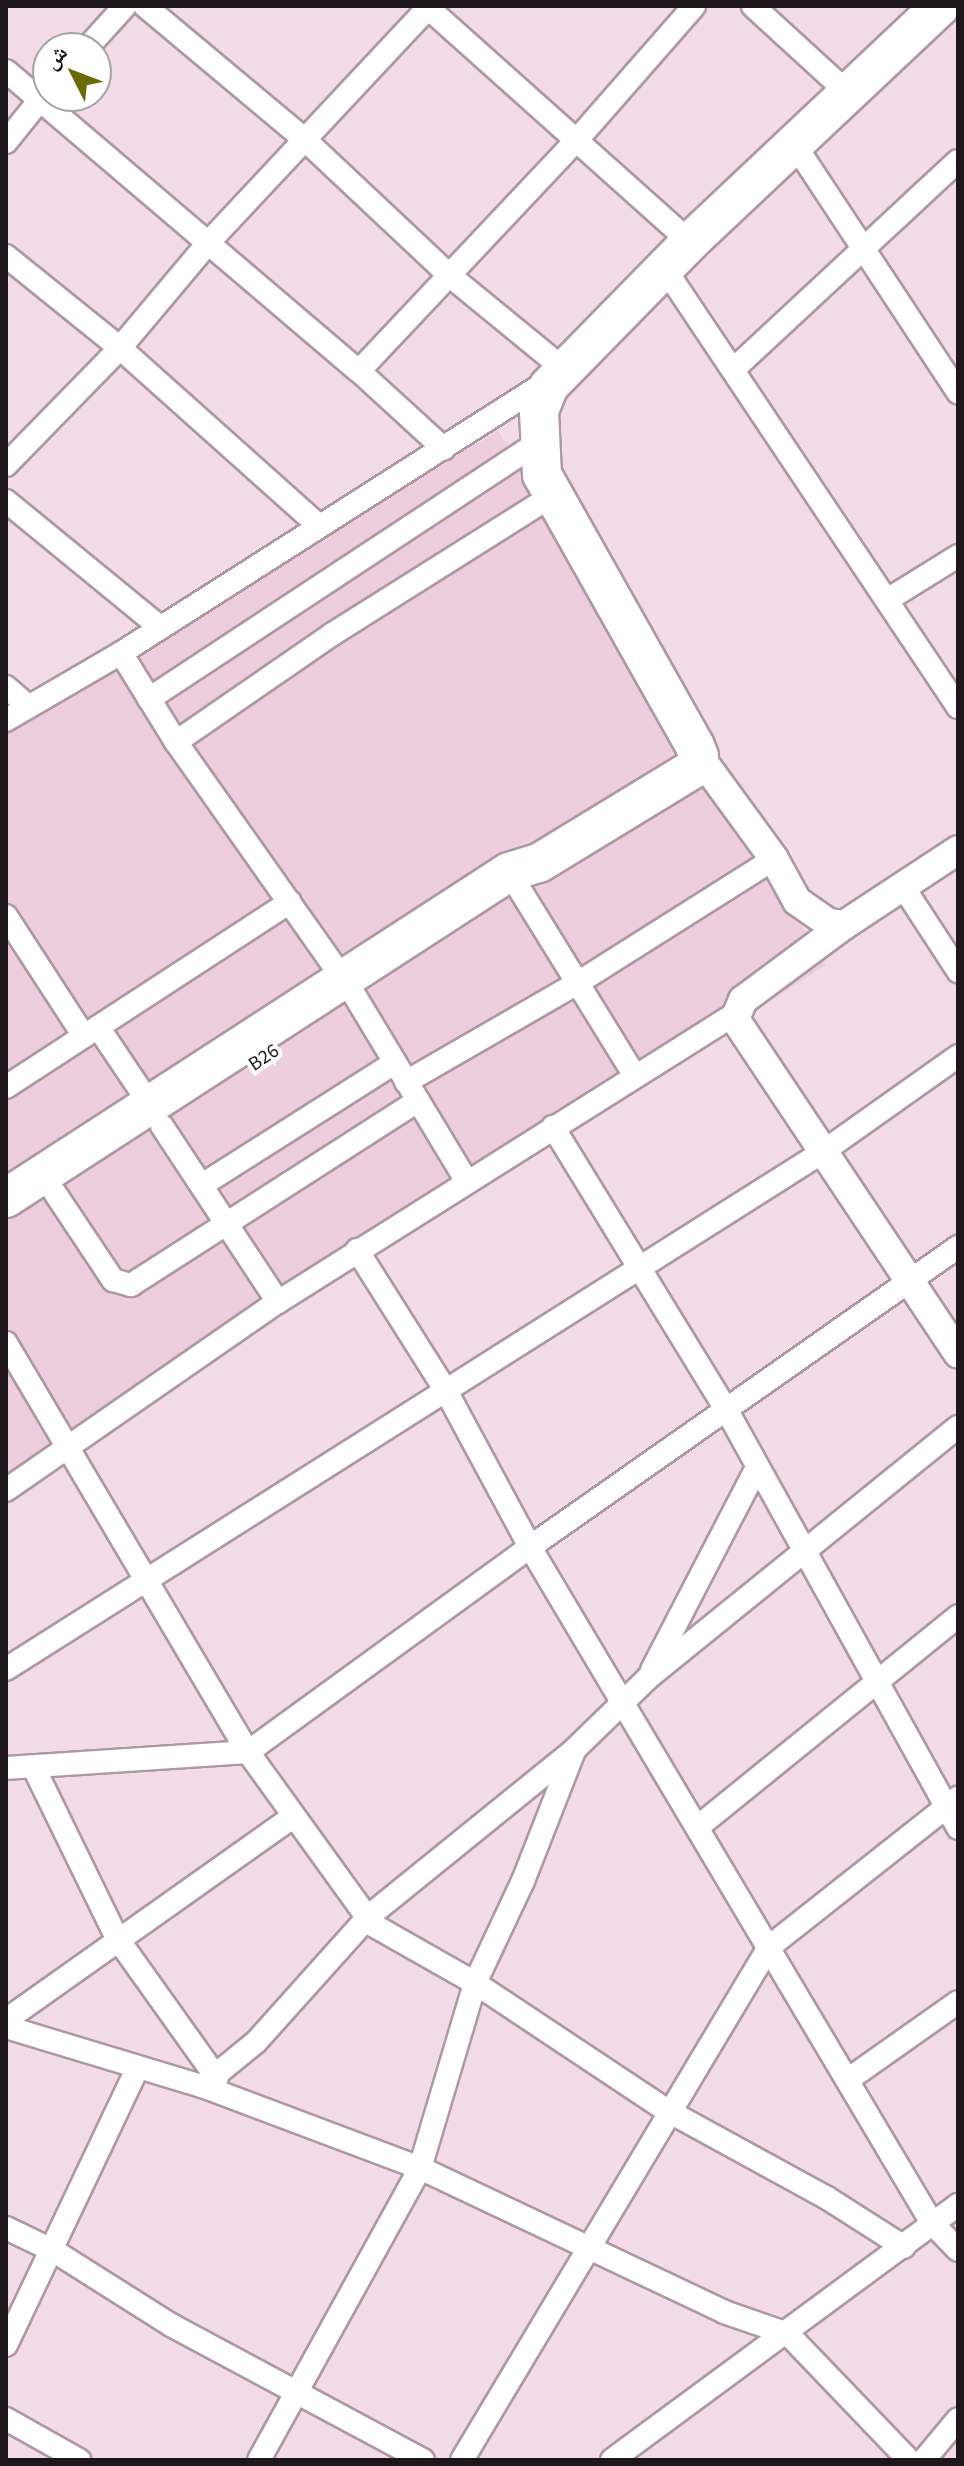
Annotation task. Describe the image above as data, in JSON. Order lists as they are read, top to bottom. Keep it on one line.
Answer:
{"streets":{"highway":["B26"]},"north":"top left"}
